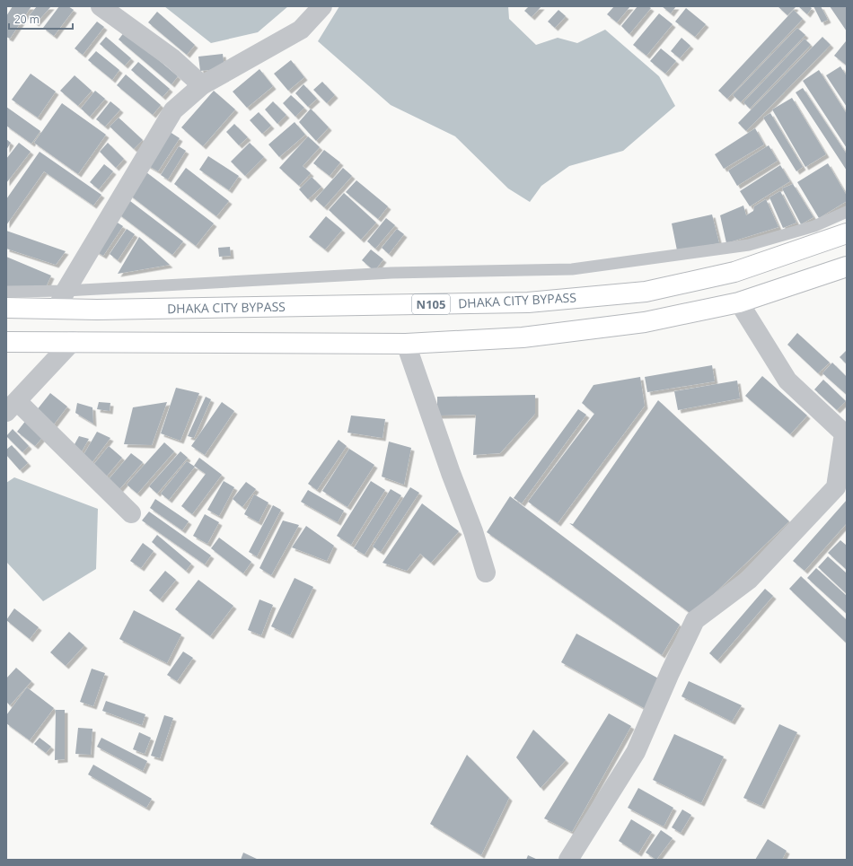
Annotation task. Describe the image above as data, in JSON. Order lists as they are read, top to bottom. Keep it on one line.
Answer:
{"streets":{"highway":["DHAKA CITY BYPASS","N105"]},"scale_bar":"20 m"}
